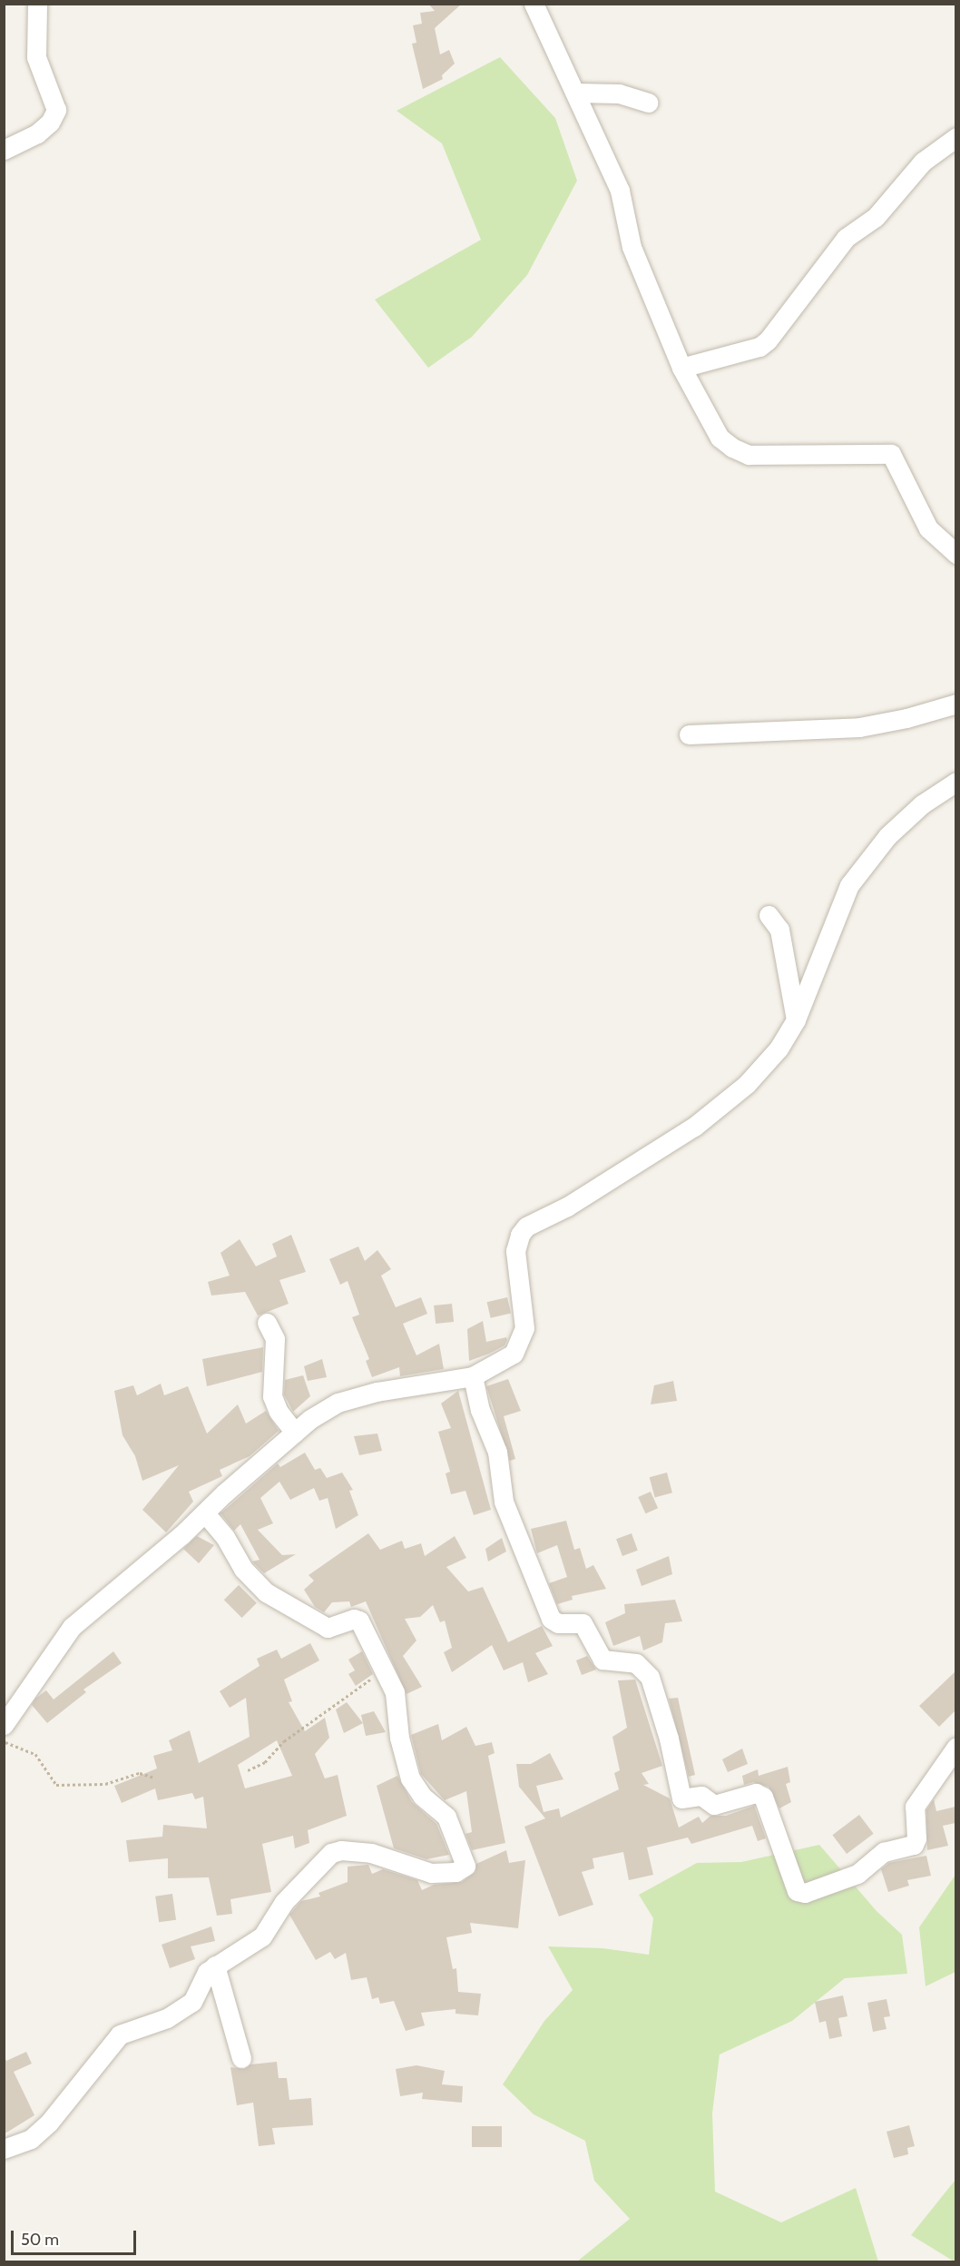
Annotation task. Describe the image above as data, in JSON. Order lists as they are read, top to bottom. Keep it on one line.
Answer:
{"scale_bar":"50 m"}
